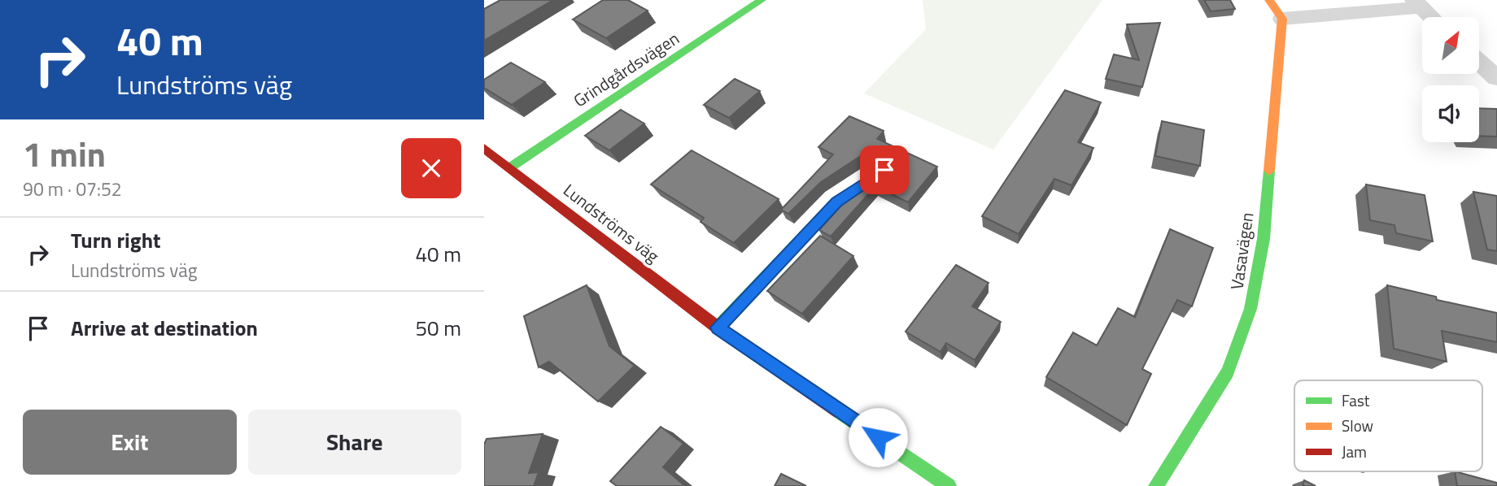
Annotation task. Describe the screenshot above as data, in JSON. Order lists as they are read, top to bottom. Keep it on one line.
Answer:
{"streets":{"street":["Grindgårdsvägen","Lundströms väg","Vasavägen"]},"crossings":[["Grindgårdsvägen","Lundströms väg"]],"legend":["Fast","Slow","Jam"],"north":"top right","page":{"turn":["40 m","Lundströms väg"],"heading":["1 min","90 m · 07:52"],"list":[{"name":"Turn right","note":"Lundströms väg","value":"40 m"},{"name":"Arrive at destination","value":"50 m"}],"buttons":["Exit","Share"]}}
